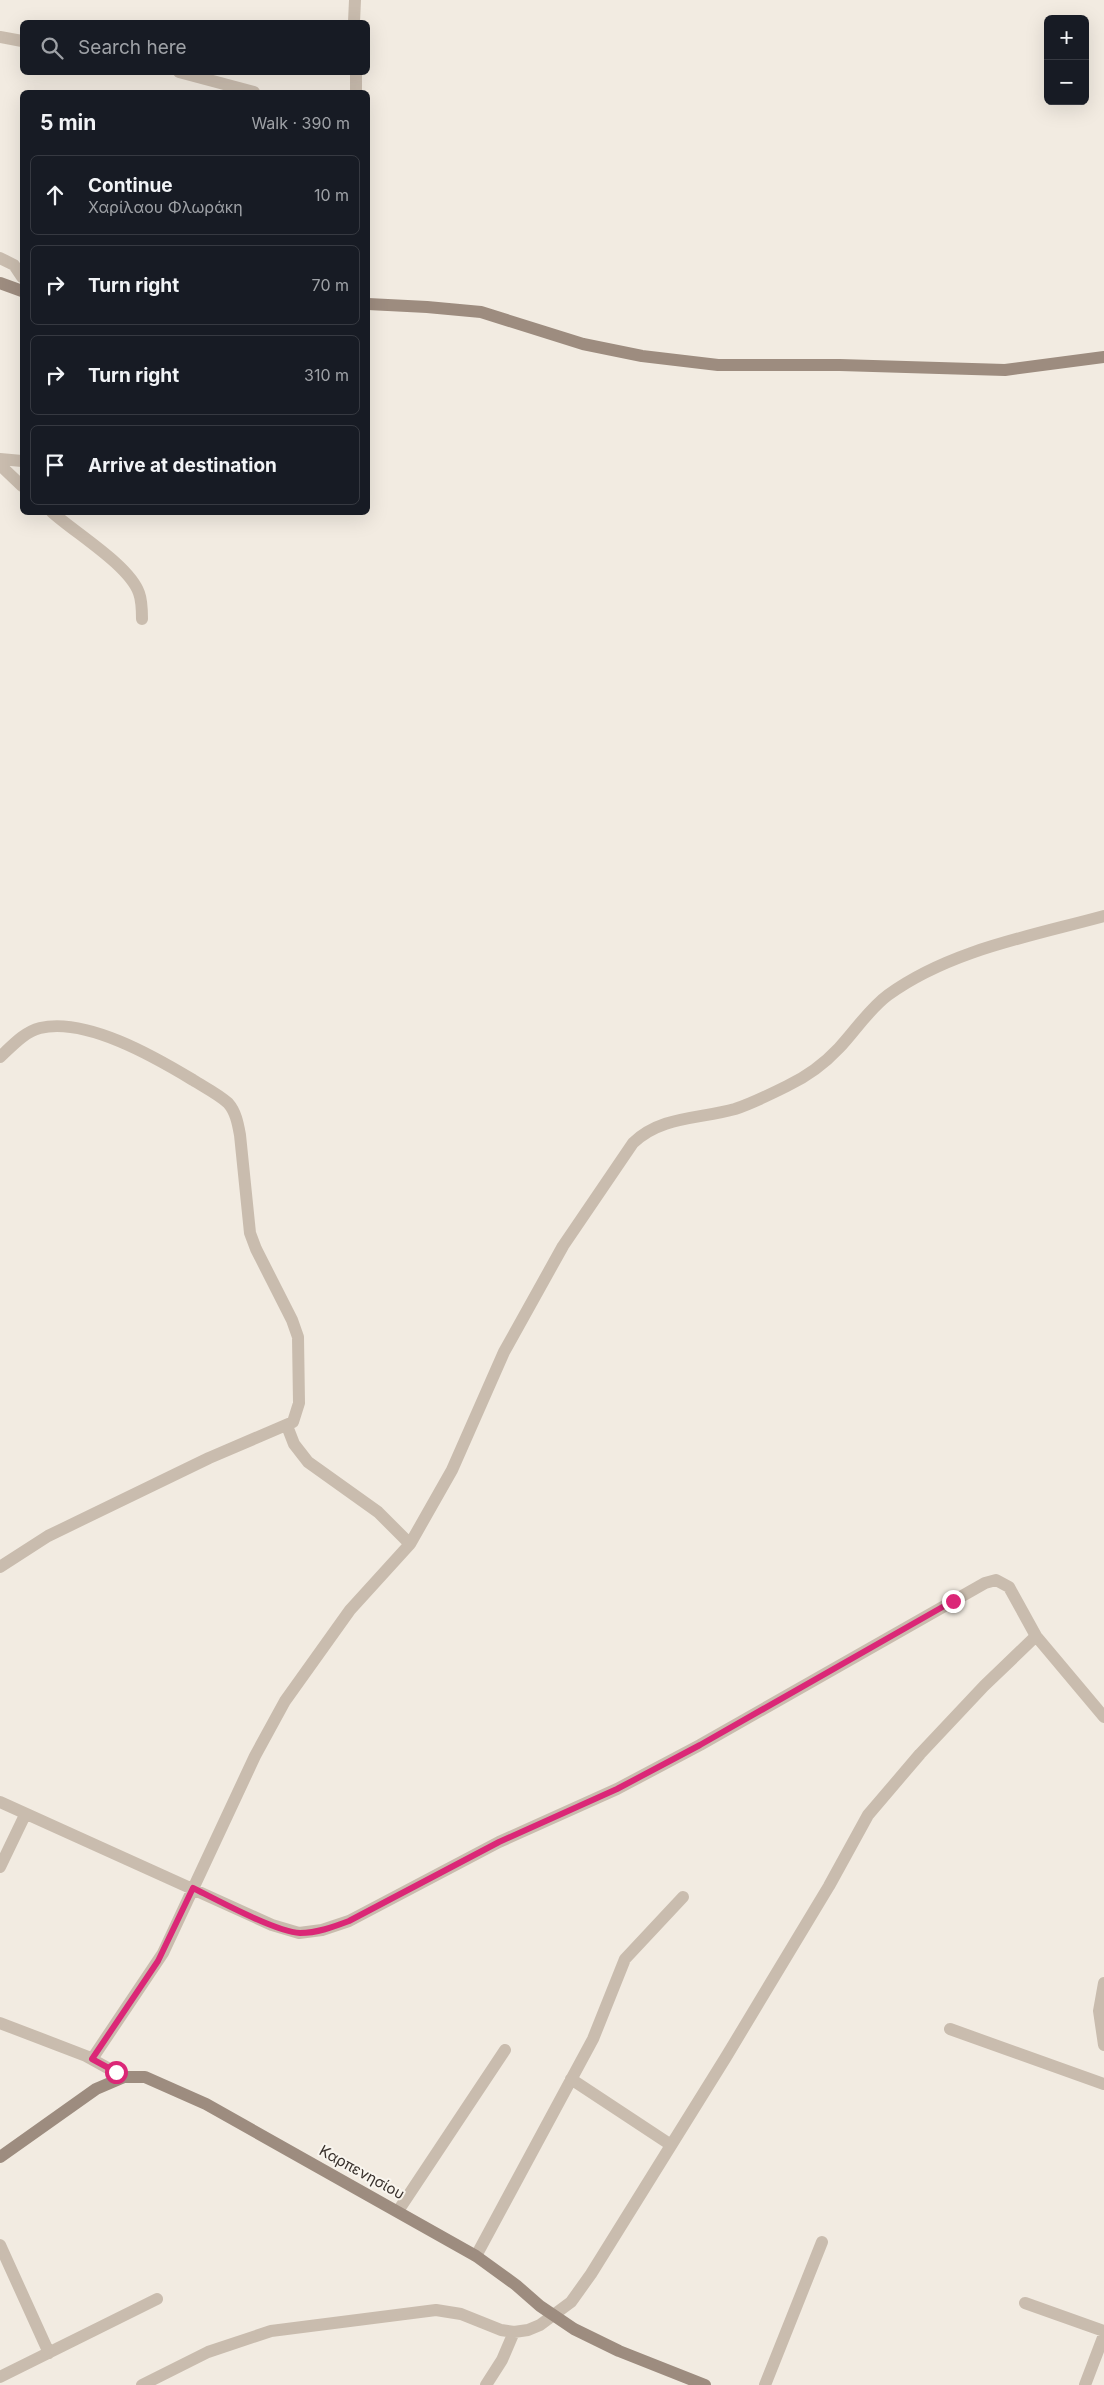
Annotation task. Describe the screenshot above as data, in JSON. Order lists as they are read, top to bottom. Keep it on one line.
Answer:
{"streets":{"main road":["Καρπενησίου"]},"page":{"map_buttons":["+","−"],"search":"Search here","heading":["5 min","Walk · 390 m"],"list":[["Continue","Χαρίλαου Φλωράκη","10 m"],["Turn right","70 m"],["Turn right","310 m"],"Arrive at destination"]}}
